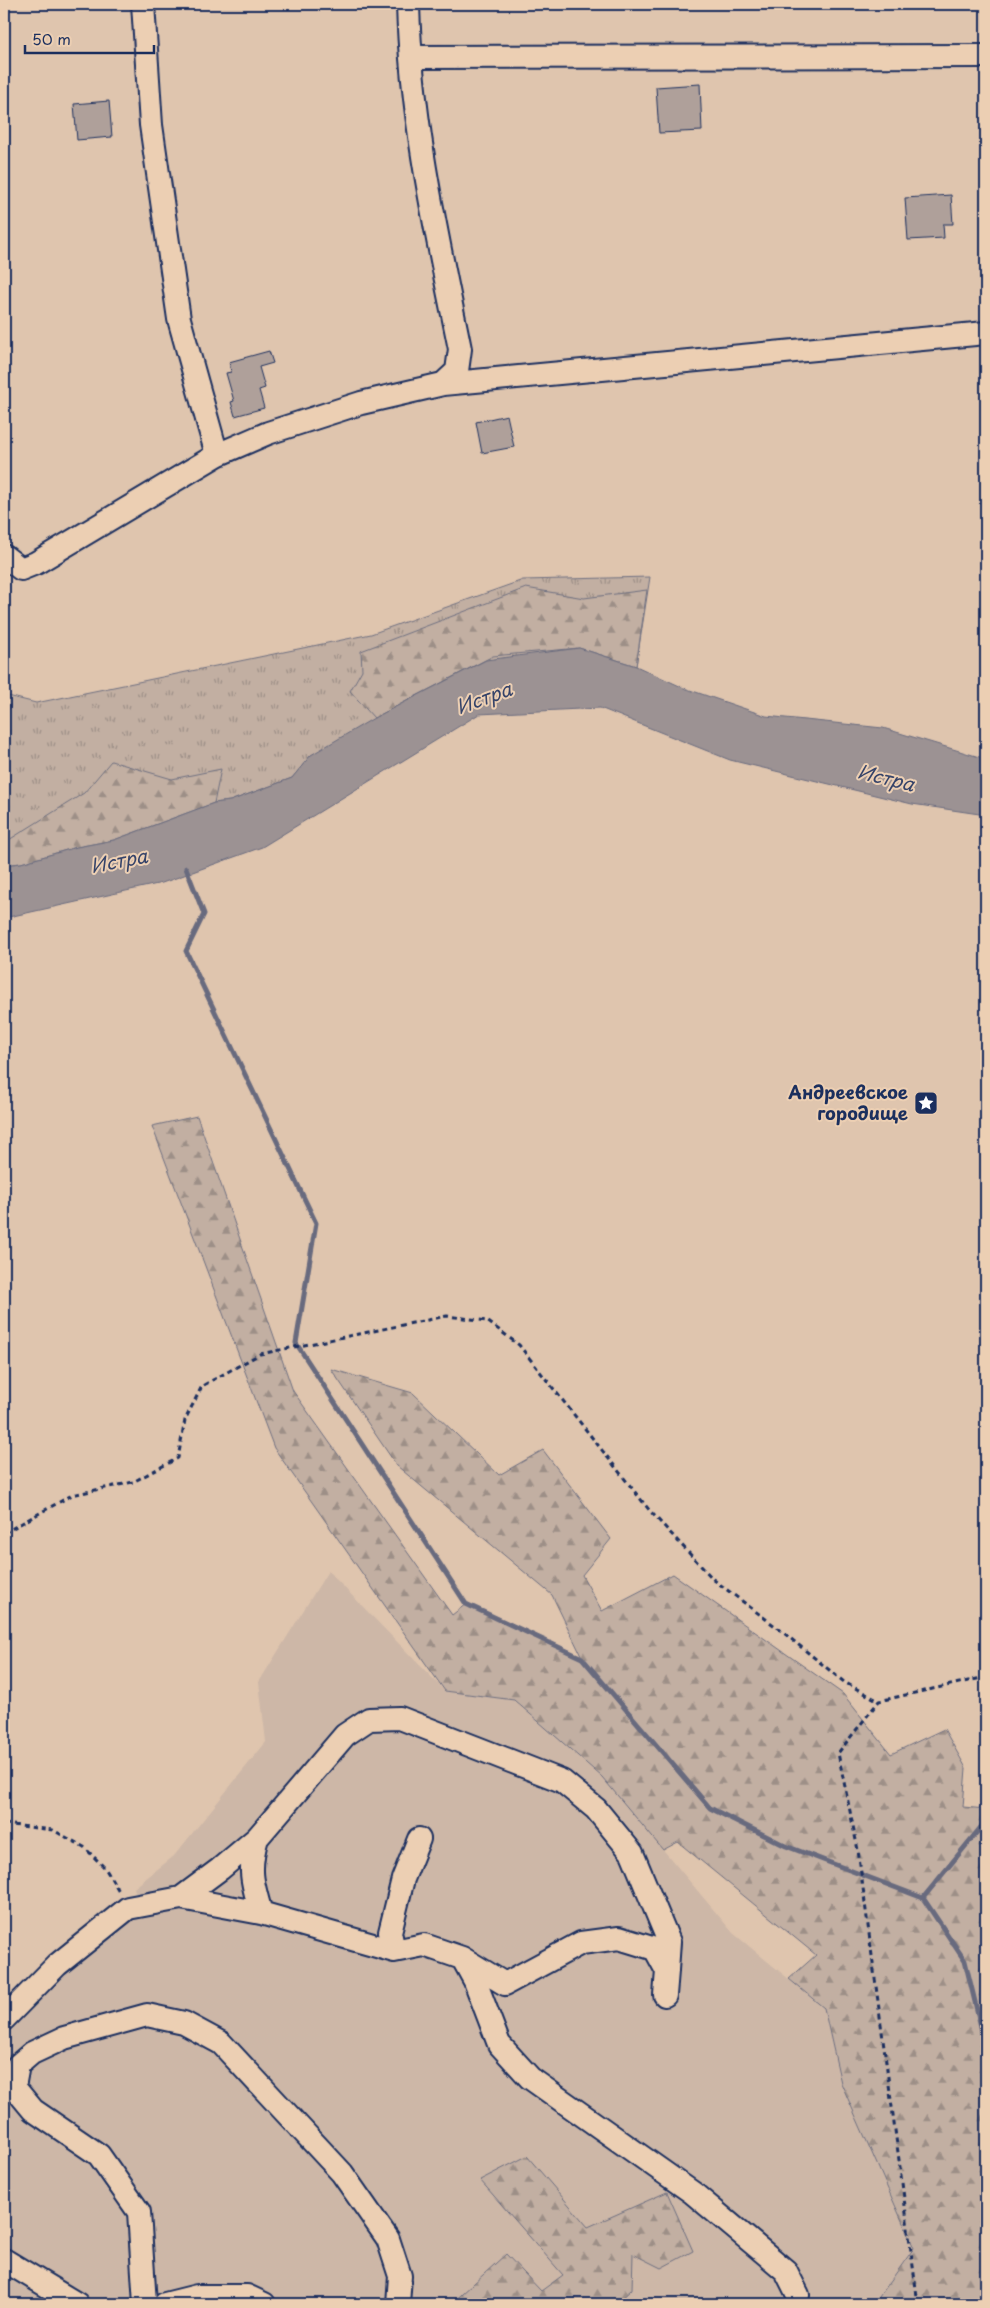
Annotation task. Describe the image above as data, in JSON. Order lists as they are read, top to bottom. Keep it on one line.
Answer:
{"water":["Истра"],"places":{"place":["Андреевское городище"]},"scale_bar":"50 m"}
